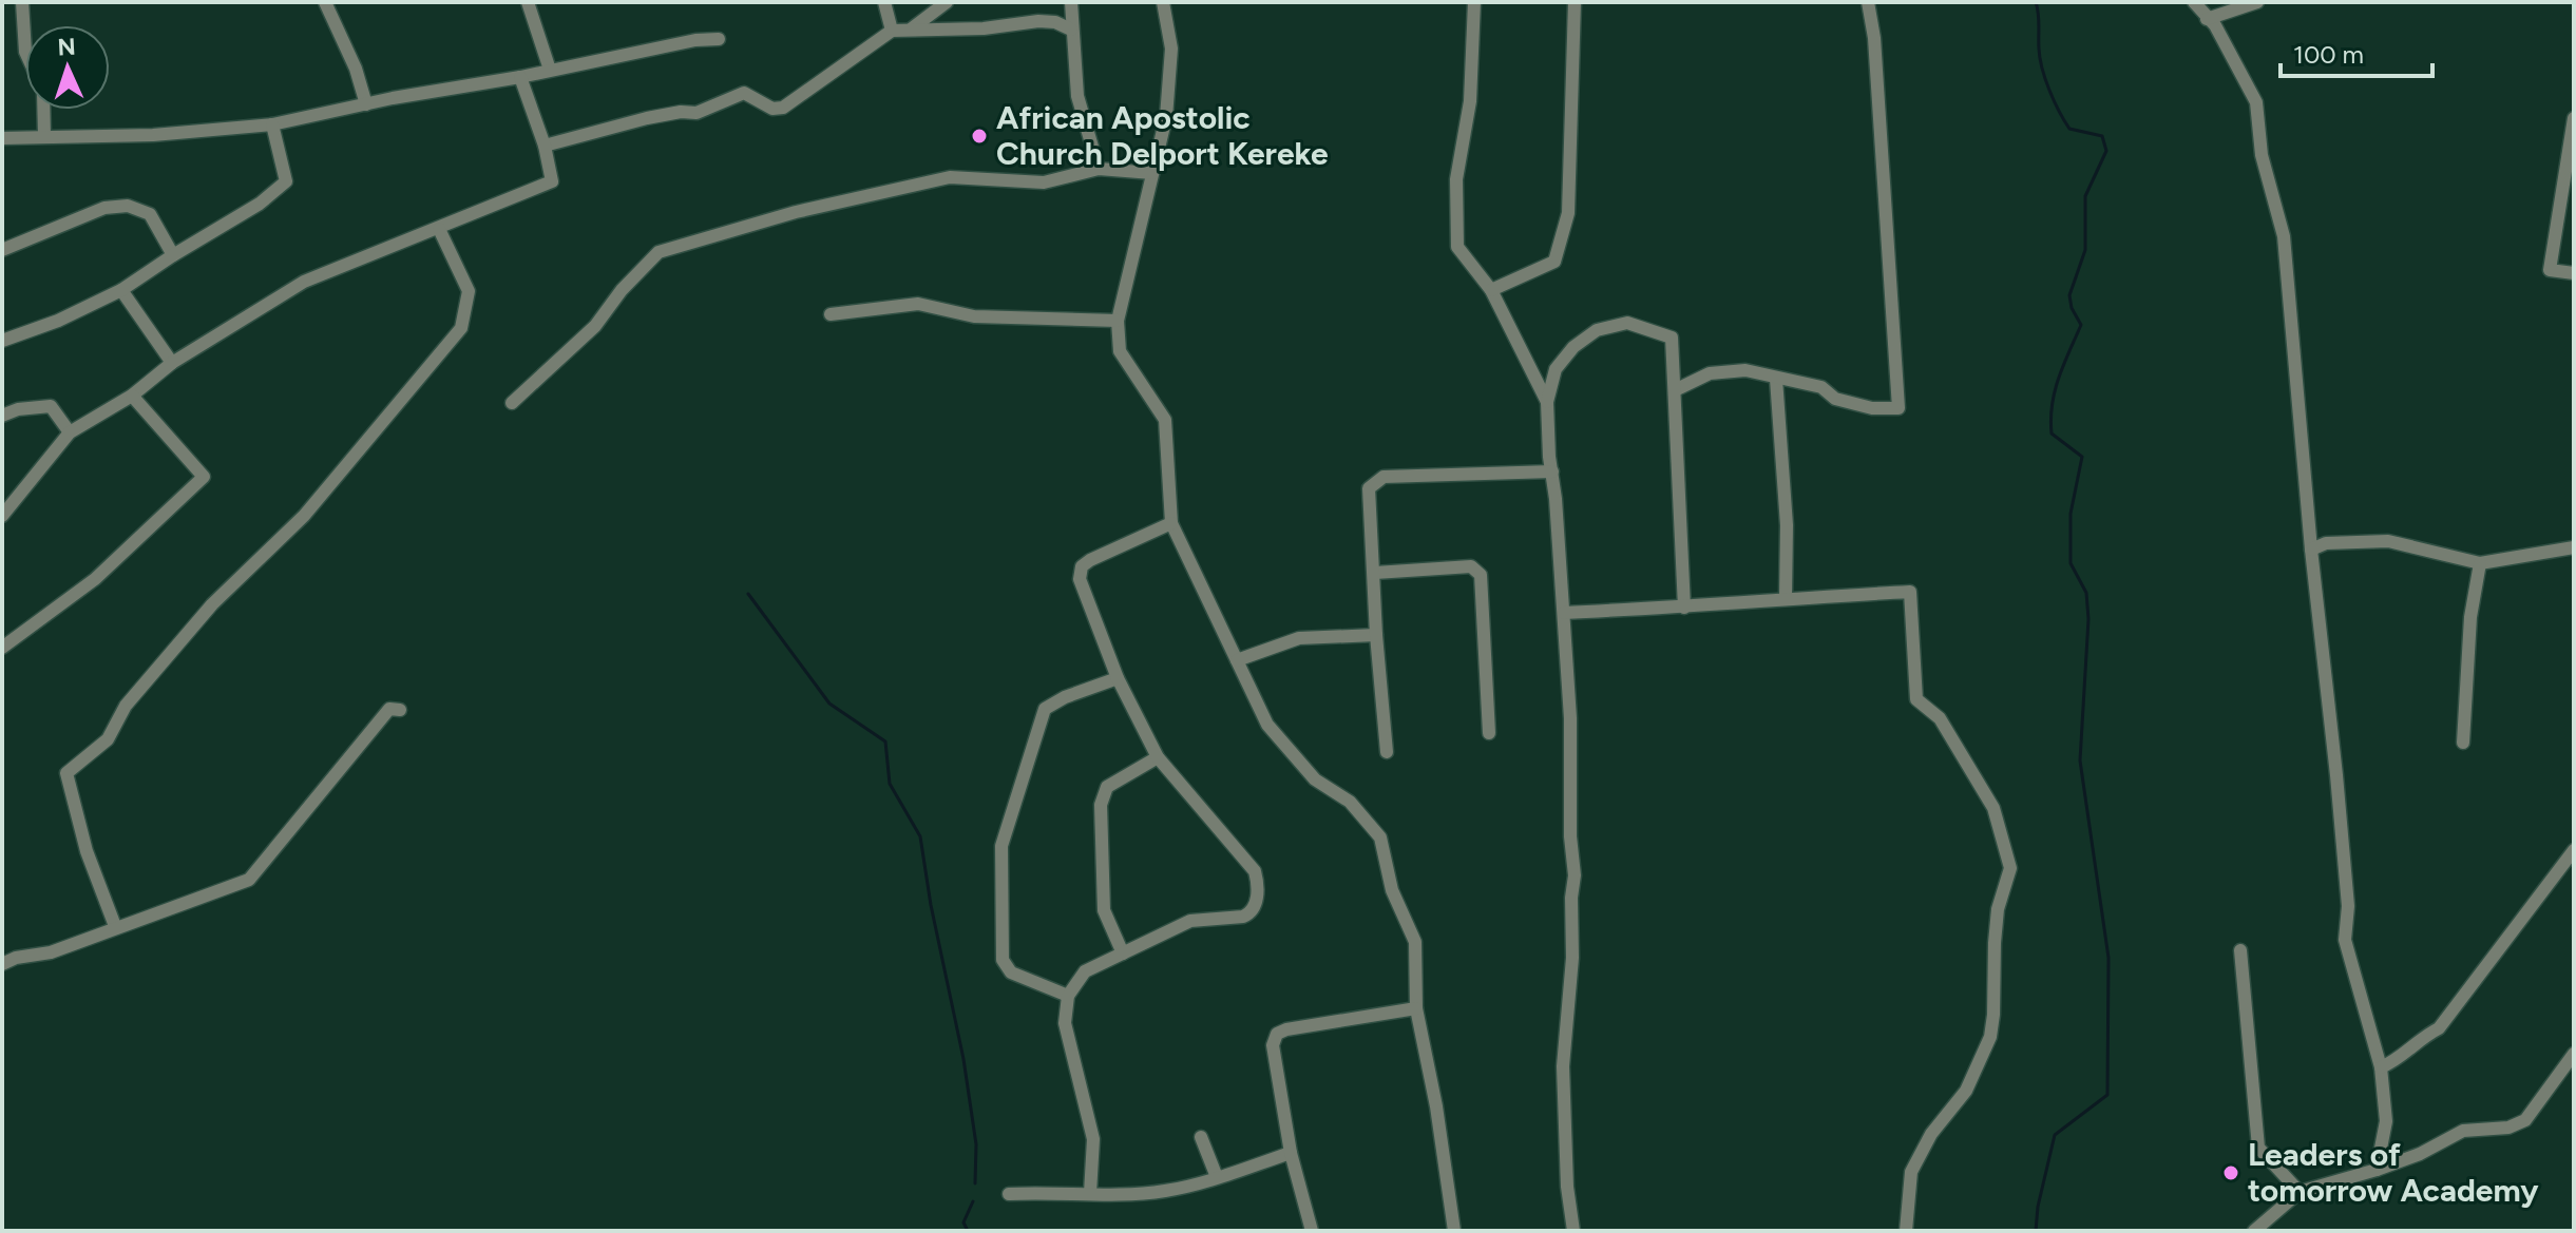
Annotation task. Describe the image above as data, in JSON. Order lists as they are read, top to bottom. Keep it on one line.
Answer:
{"places":["African Apostolic Church Delport Kereke","Leaders of tomorrow Academy"],"scale_bar":"100 m","north":"top"}
